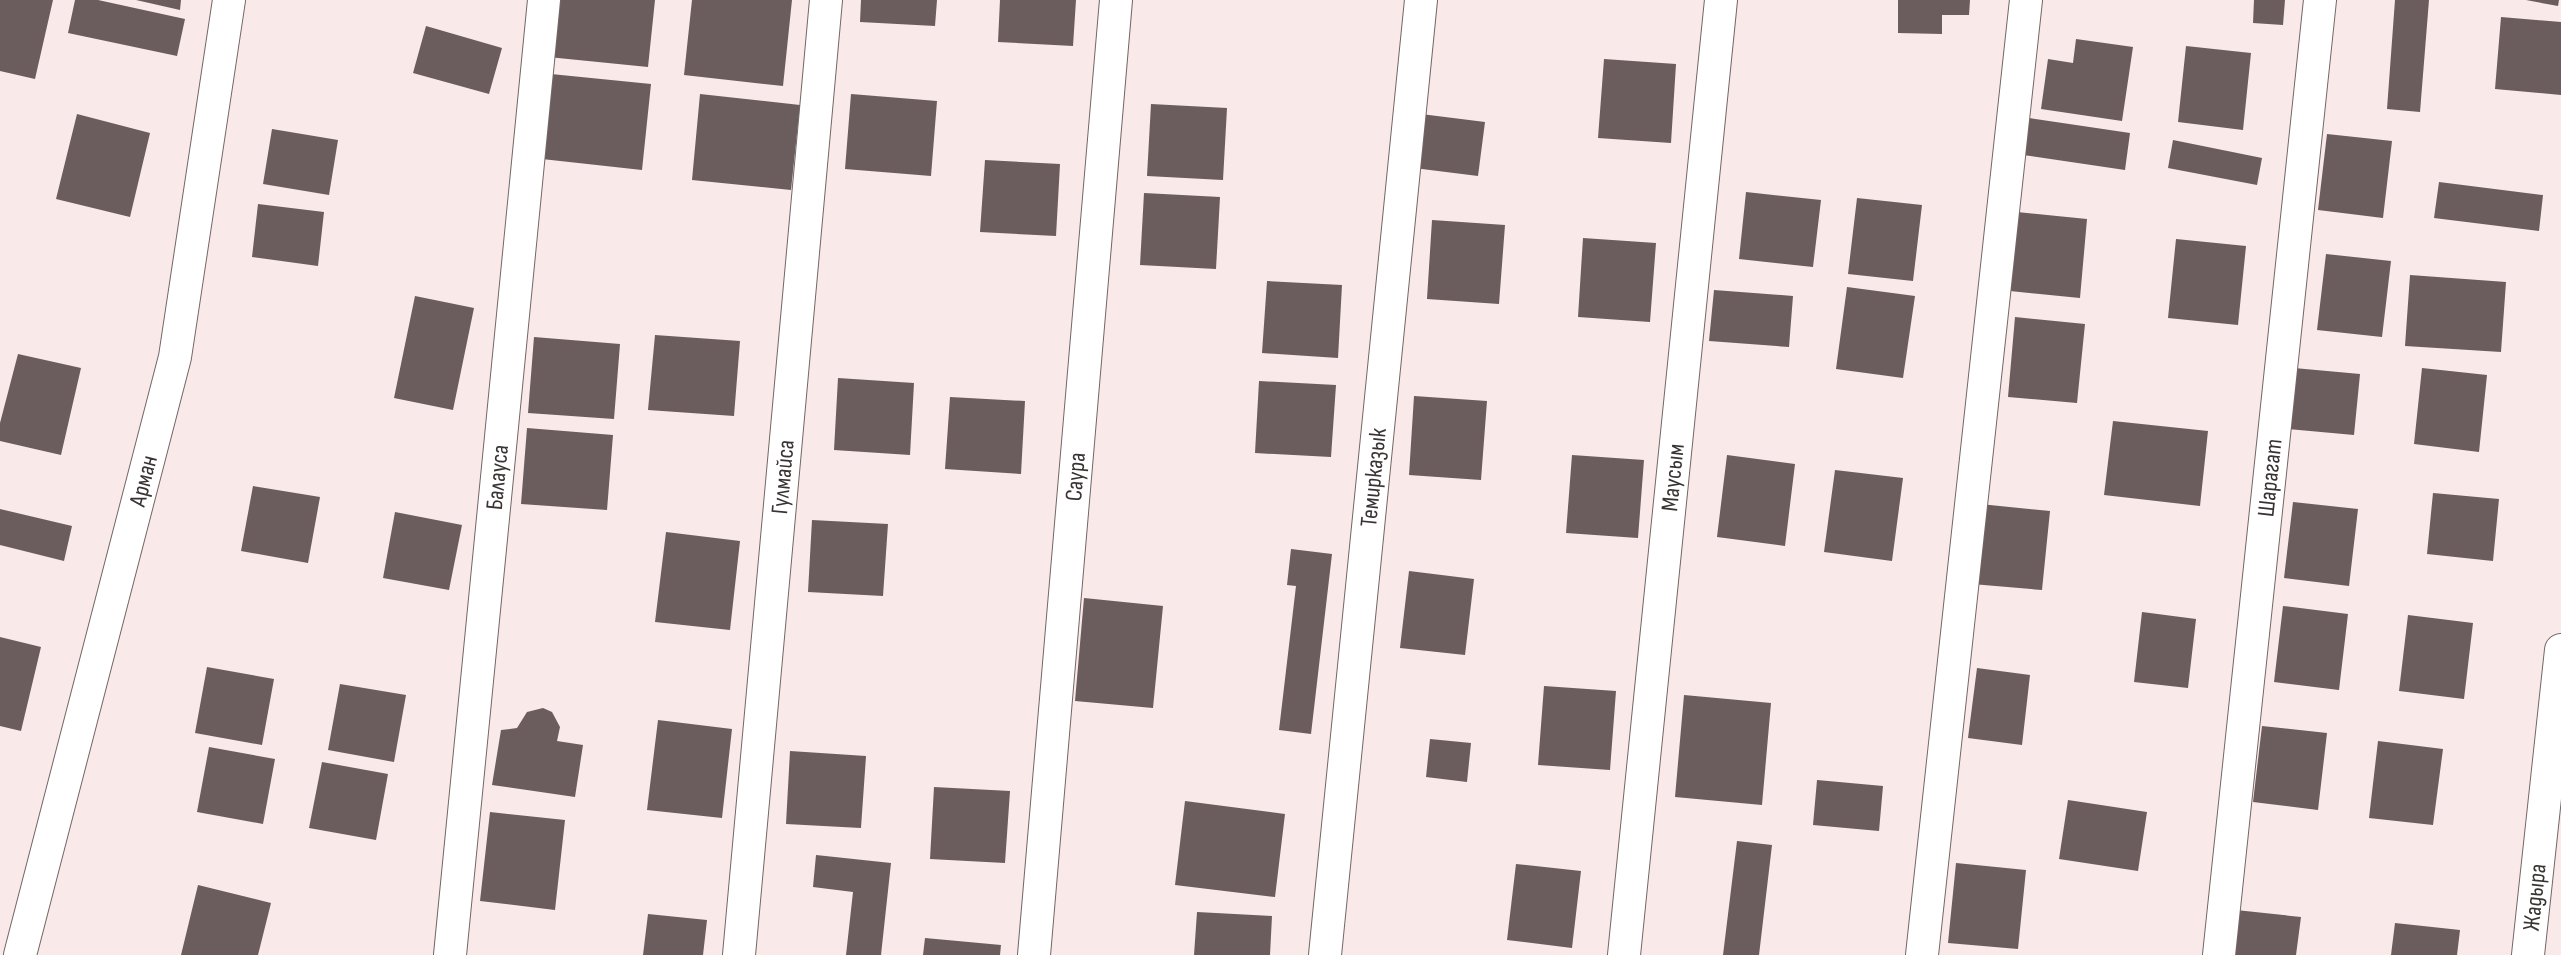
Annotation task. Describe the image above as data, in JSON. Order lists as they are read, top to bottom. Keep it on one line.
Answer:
{"streets":{"street":["Балауса","Гулмайса","Саура","Темирказык","Маусым","Шарагат","Арман","Жадыра"]}}
